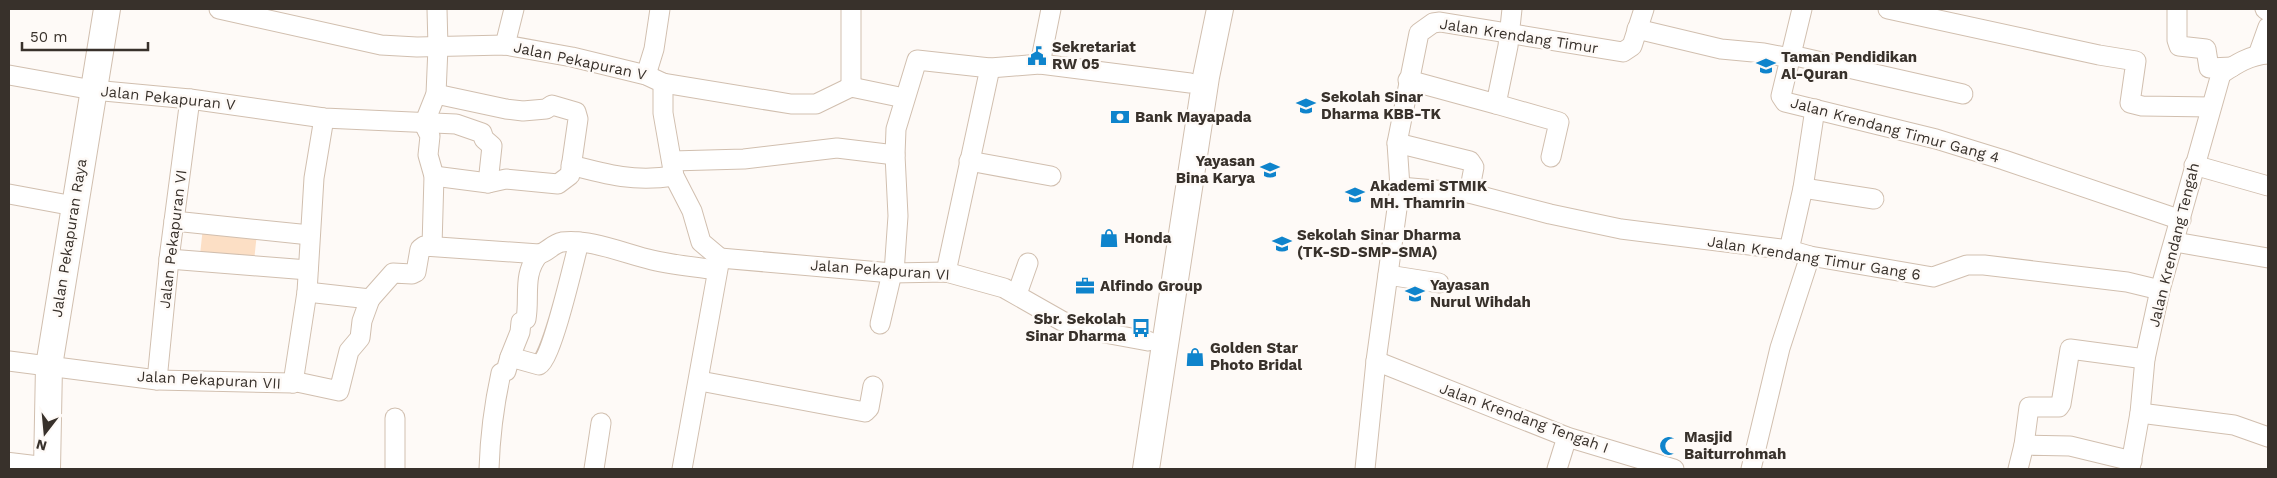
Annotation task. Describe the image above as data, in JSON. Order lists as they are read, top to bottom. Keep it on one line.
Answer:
{"streets":{"main road":["Jalan Pekapuran Raya"],"street":["Jalan Krendang Timur","Jalan Pekapuran V","Jalan Krendang Timur Gang 4","Jalan Pekapuran VI","Jalan Krendang Tengah","Jalan Krendang Timur Gang 6","Jalan Pekapuran VII","Jalan Krendang Tengah I"]},"crossings":[["Jalan Krendang Timur","Jalan Krendang Timur Gang 6"],["Jalan Krendang Timur","Jalan Krendang Tengah I"],["Jalan Pekapuran V","Jalan Pekapuran Raya"],["Jalan Pekapuran V","Jalan Pekapuran VI"],["Jalan Pekapuran V","Jalan Pekapuran VII"],["Jalan Krendang Timur Gang 4","Jalan Krendang Tengah"],["Jalan Pekapuran Raya","Jalan Pekapuran VII"],["Jalan Pekapuran VI","Jalan Pekapuran VII"],["Jalan Krendang Tengah","Jalan Krendang Timur Gang 6"]],"places":{"public building":["Sekretariat RW 05"],"school or university":["Taman Pendidikan Al-Quran","Sekolah Sinar Dharma KBB-TK","Yayasan Bina Karya","Akademi STMIK MH. Thamrin","Sekolah Sinar Dharma (TK-SD-SMP-SMA)","Yayasan Nurul Wihdah"],"bank":["Bank Mayapada"],"shop":["Honda","Golden Star Photo Bridal"],"office":["Alfindo Group"],"bus stop":["Sbr. Sekolah Sinar Dharma"],"mosque":["Masjid Baiturrohmah"]},"scale_bar":"50 m","north":"bottom"}
